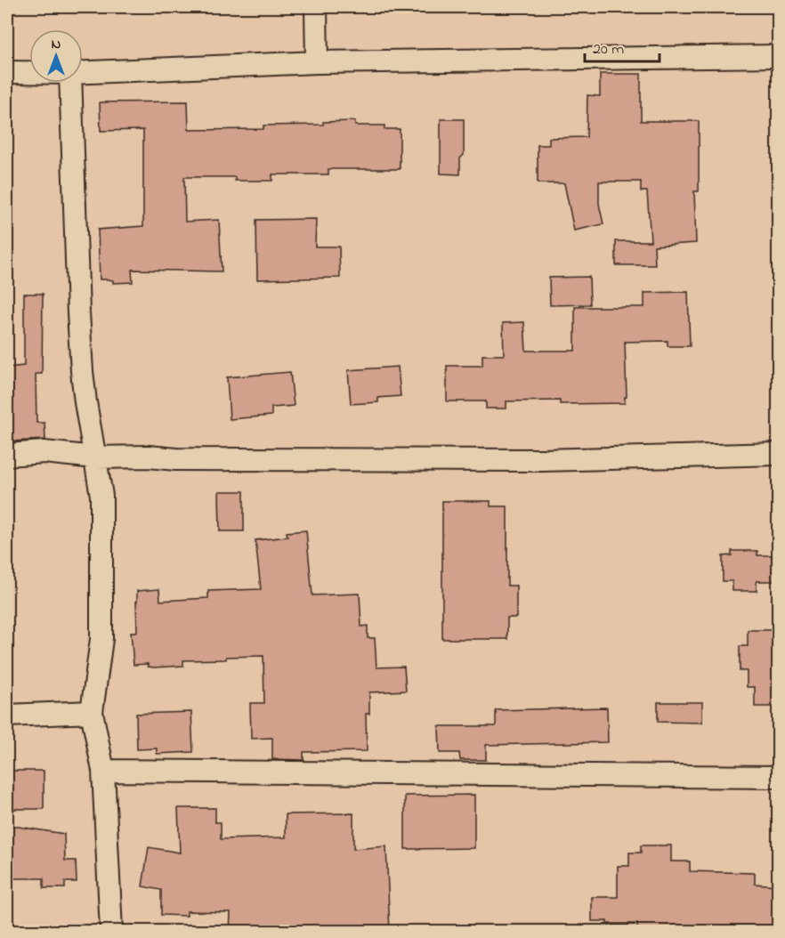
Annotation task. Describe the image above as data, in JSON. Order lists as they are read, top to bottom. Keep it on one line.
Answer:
{"scale_bar":"20 m","north":"top"}
